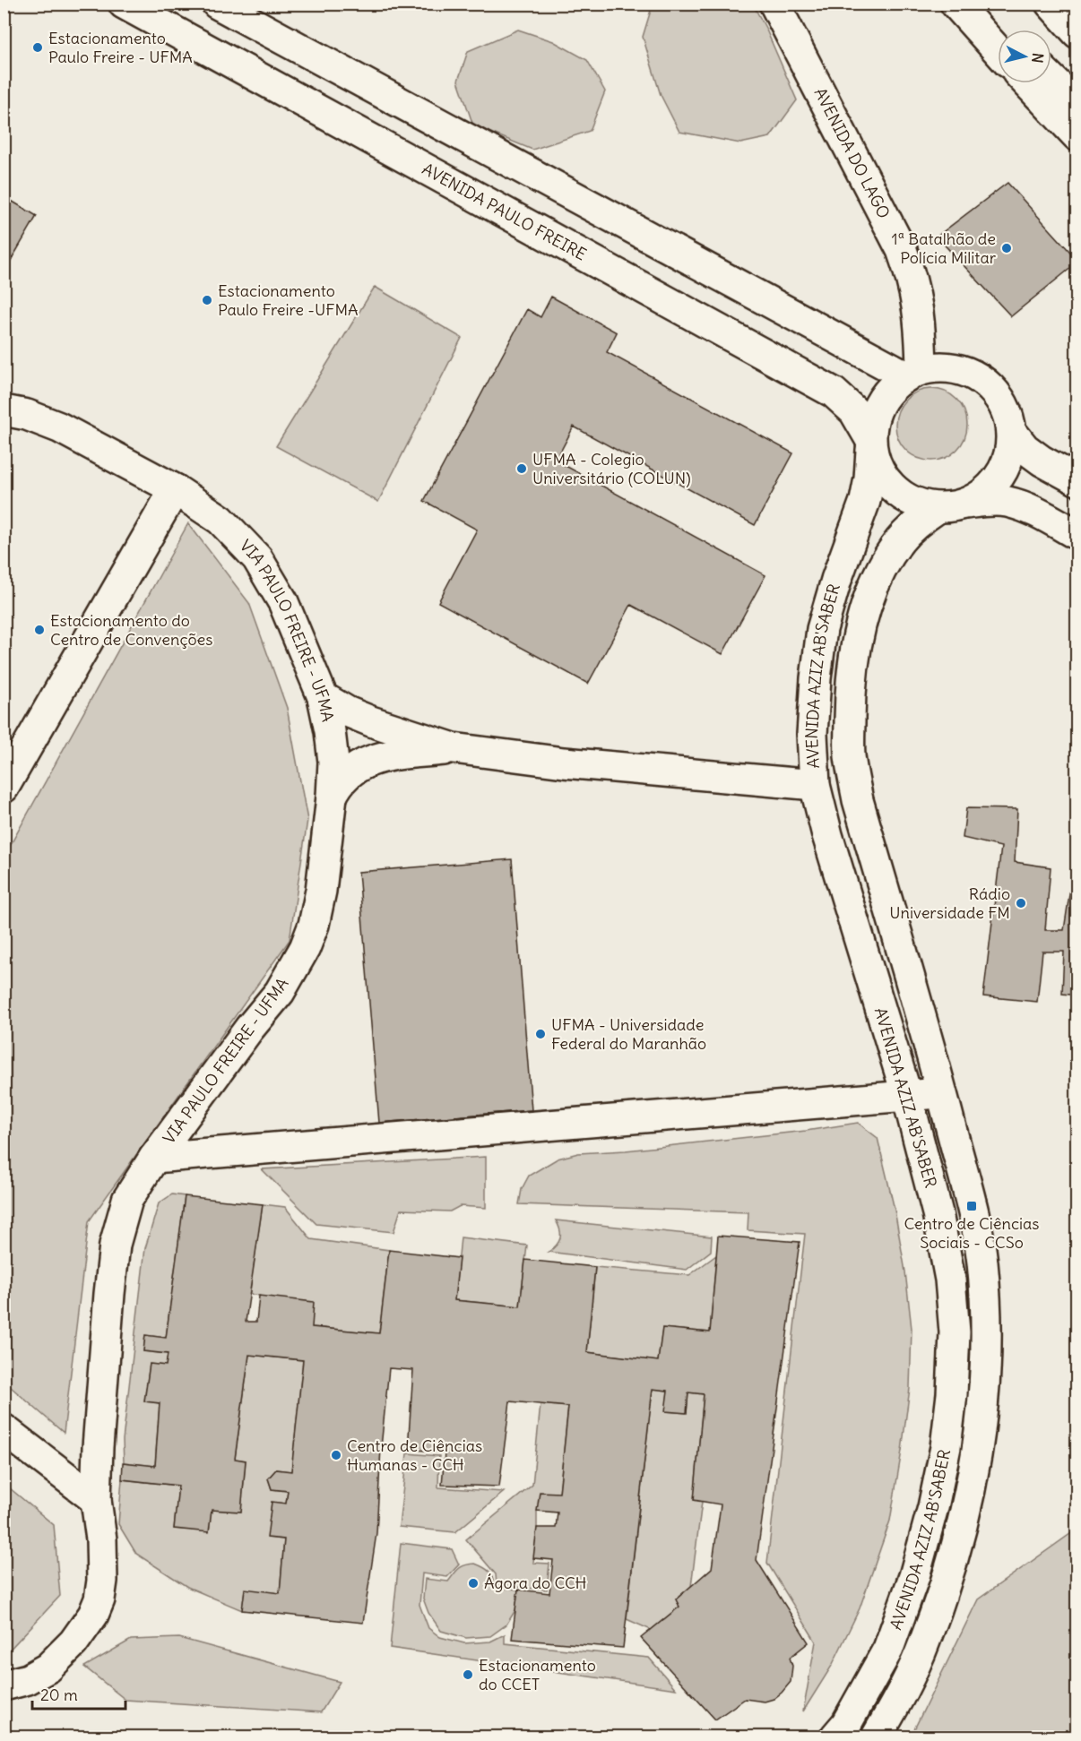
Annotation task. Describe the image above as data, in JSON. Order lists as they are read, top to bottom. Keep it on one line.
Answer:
{"streets":{"main road":["AVENIDA DO LAGO","AVENIDA PAULO FREIRE","VIA PAULO FREIRE - UFMA","AVENIDA AZIZ AB'SABER"]},"crossings":[["AVENIDA DO LAGO","AVENIDA PAULO FREIRE"],["AVENIDA DO LAGO","AVENIDA AZIZ AB'SABER"],["AVENIDA PAULO FREIRE","AVENIDA AZIZ AB'SABER"]],"places":{"other":["Estacionamento Paulo Freire - UFMA","1ª Batalhão de Polícia Militar","Estacionamento Paulo Freire -UFMA","UFMA - Colegio Universitário (COLUN)","Estacionamento do Centro de Convenções","Rádio Universidade FM","UFMA - Universidade Federal do Maranhão","Centro de Ciências Humanas - CCH","Ágora do CCH","Estacionamento do CCET"],"transit":["Centro de Ciências Sociais - CCSo"]},"scale_bar":"20 m","north":"right"}
